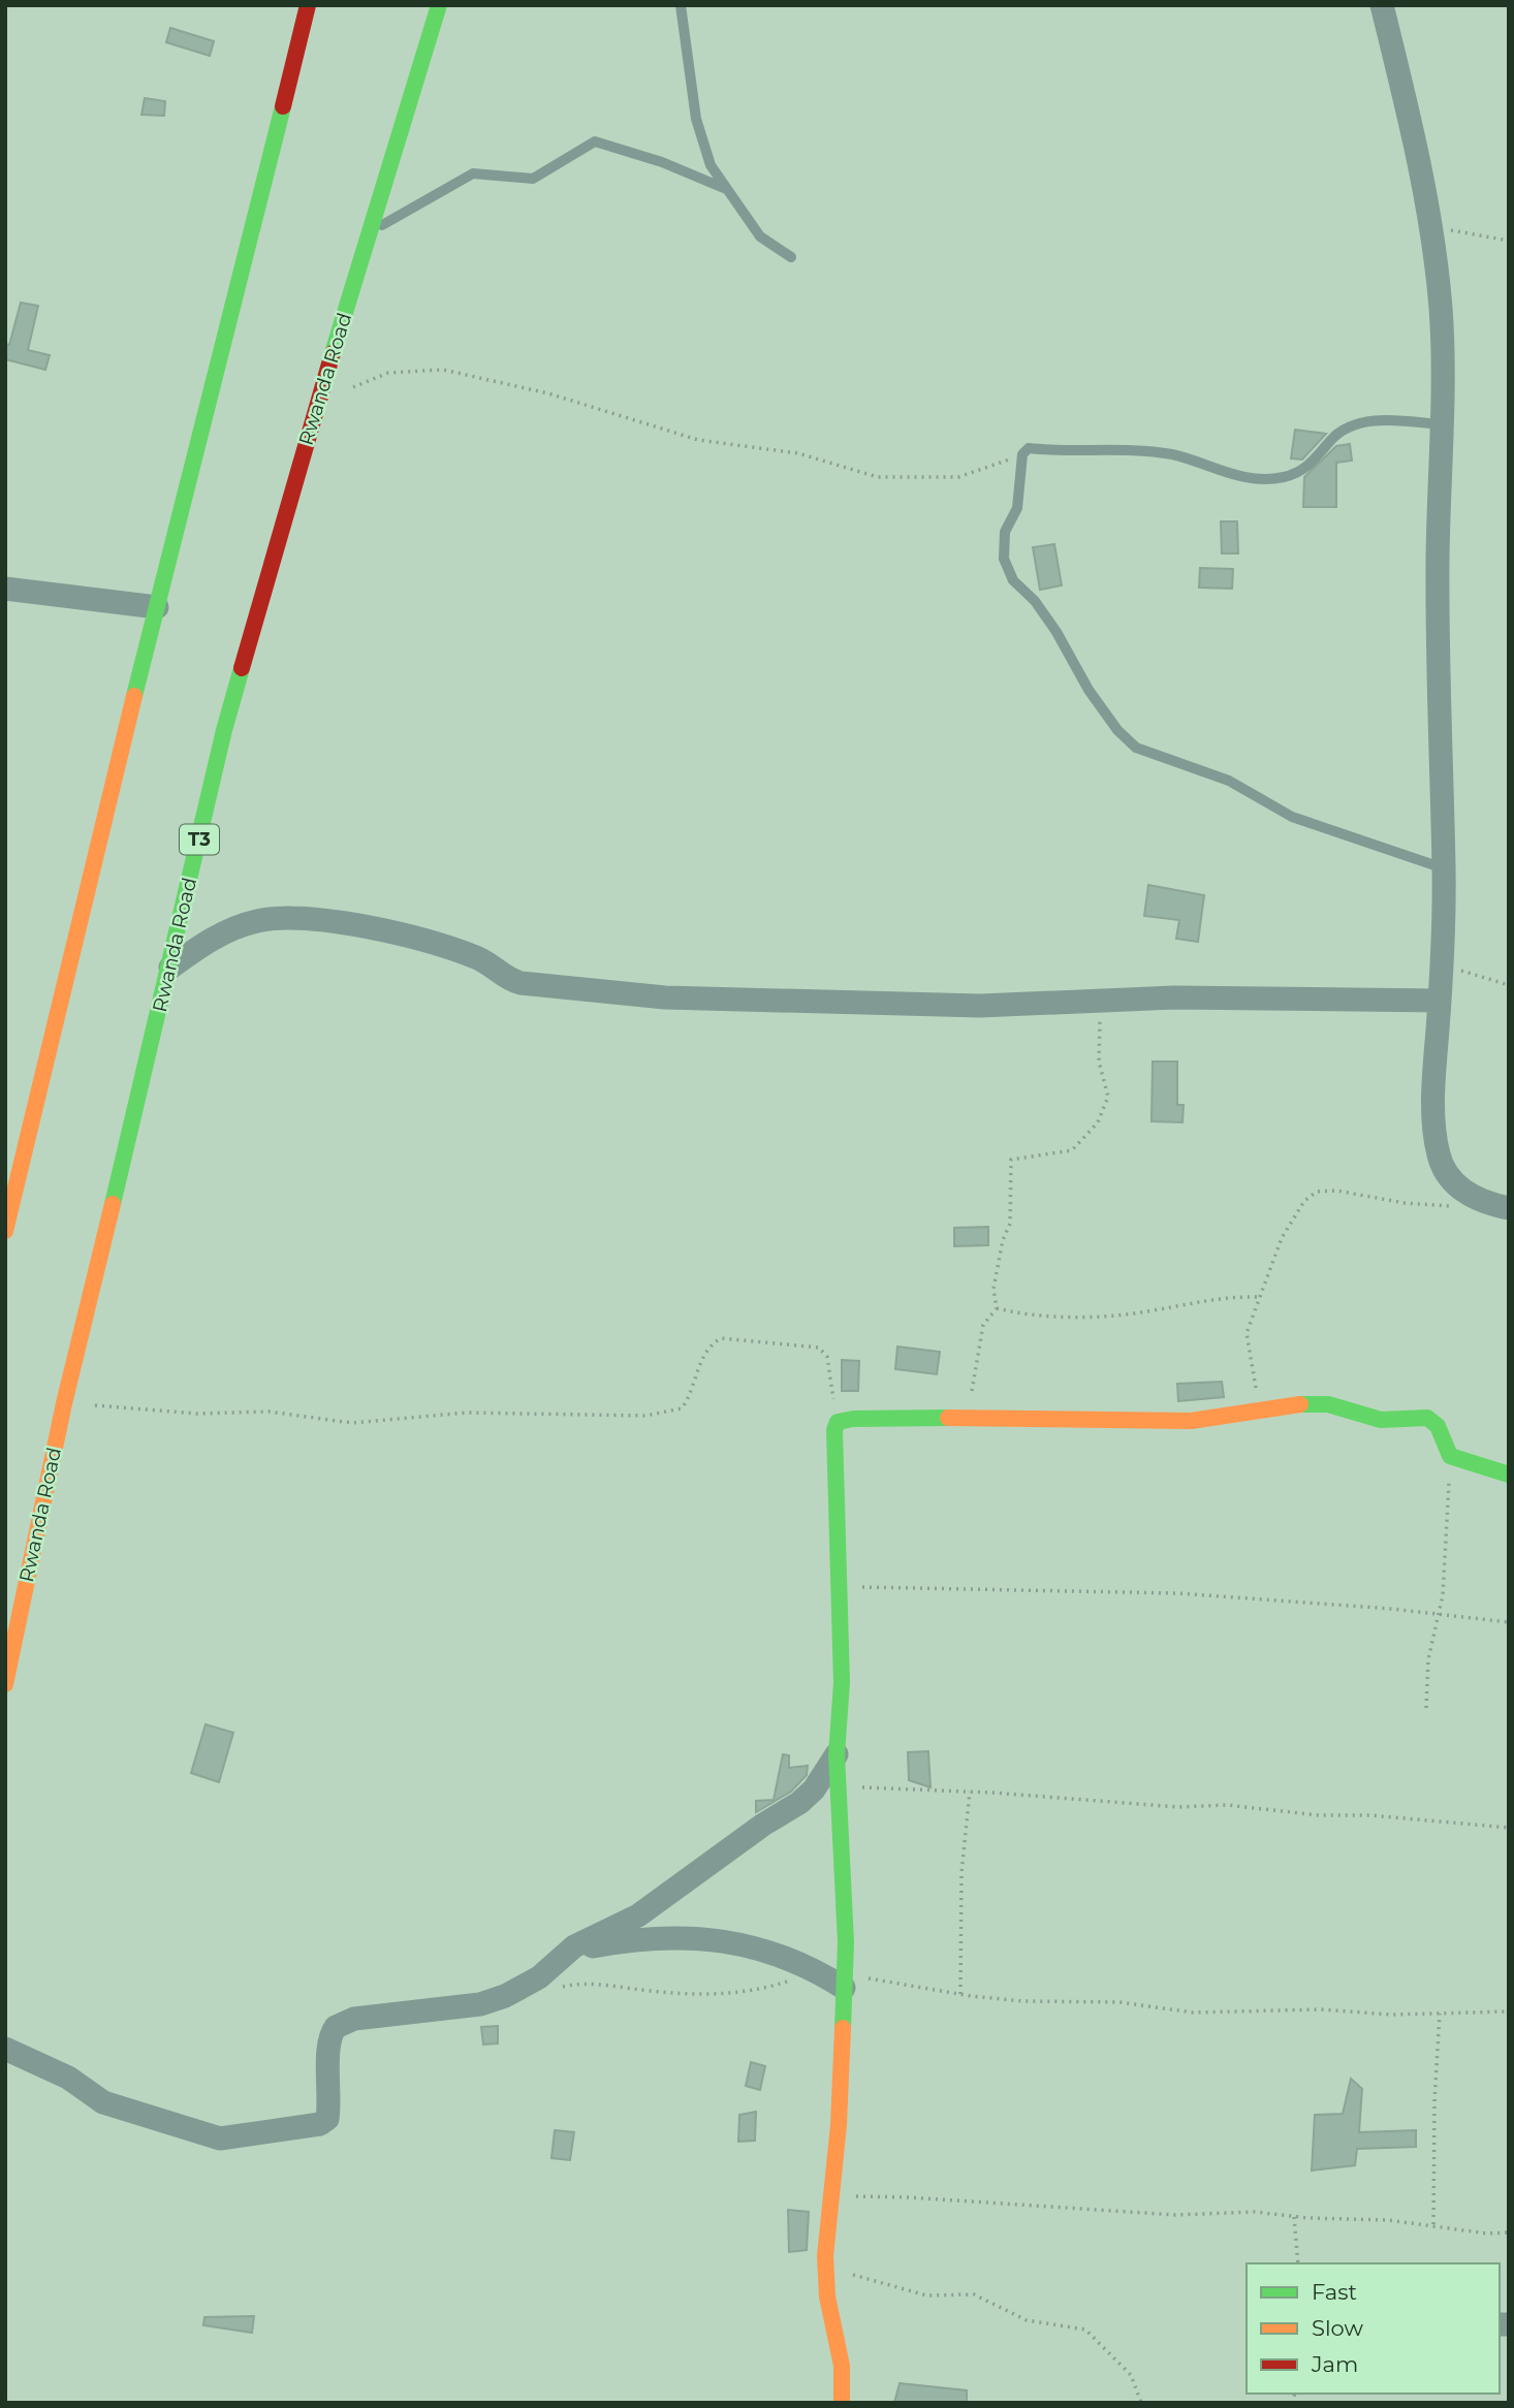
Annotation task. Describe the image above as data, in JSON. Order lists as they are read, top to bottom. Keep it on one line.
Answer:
{"streets":{"main road":["Rwanda Road","T3"]},"legend":["Fast","Slow","Jam"]}
